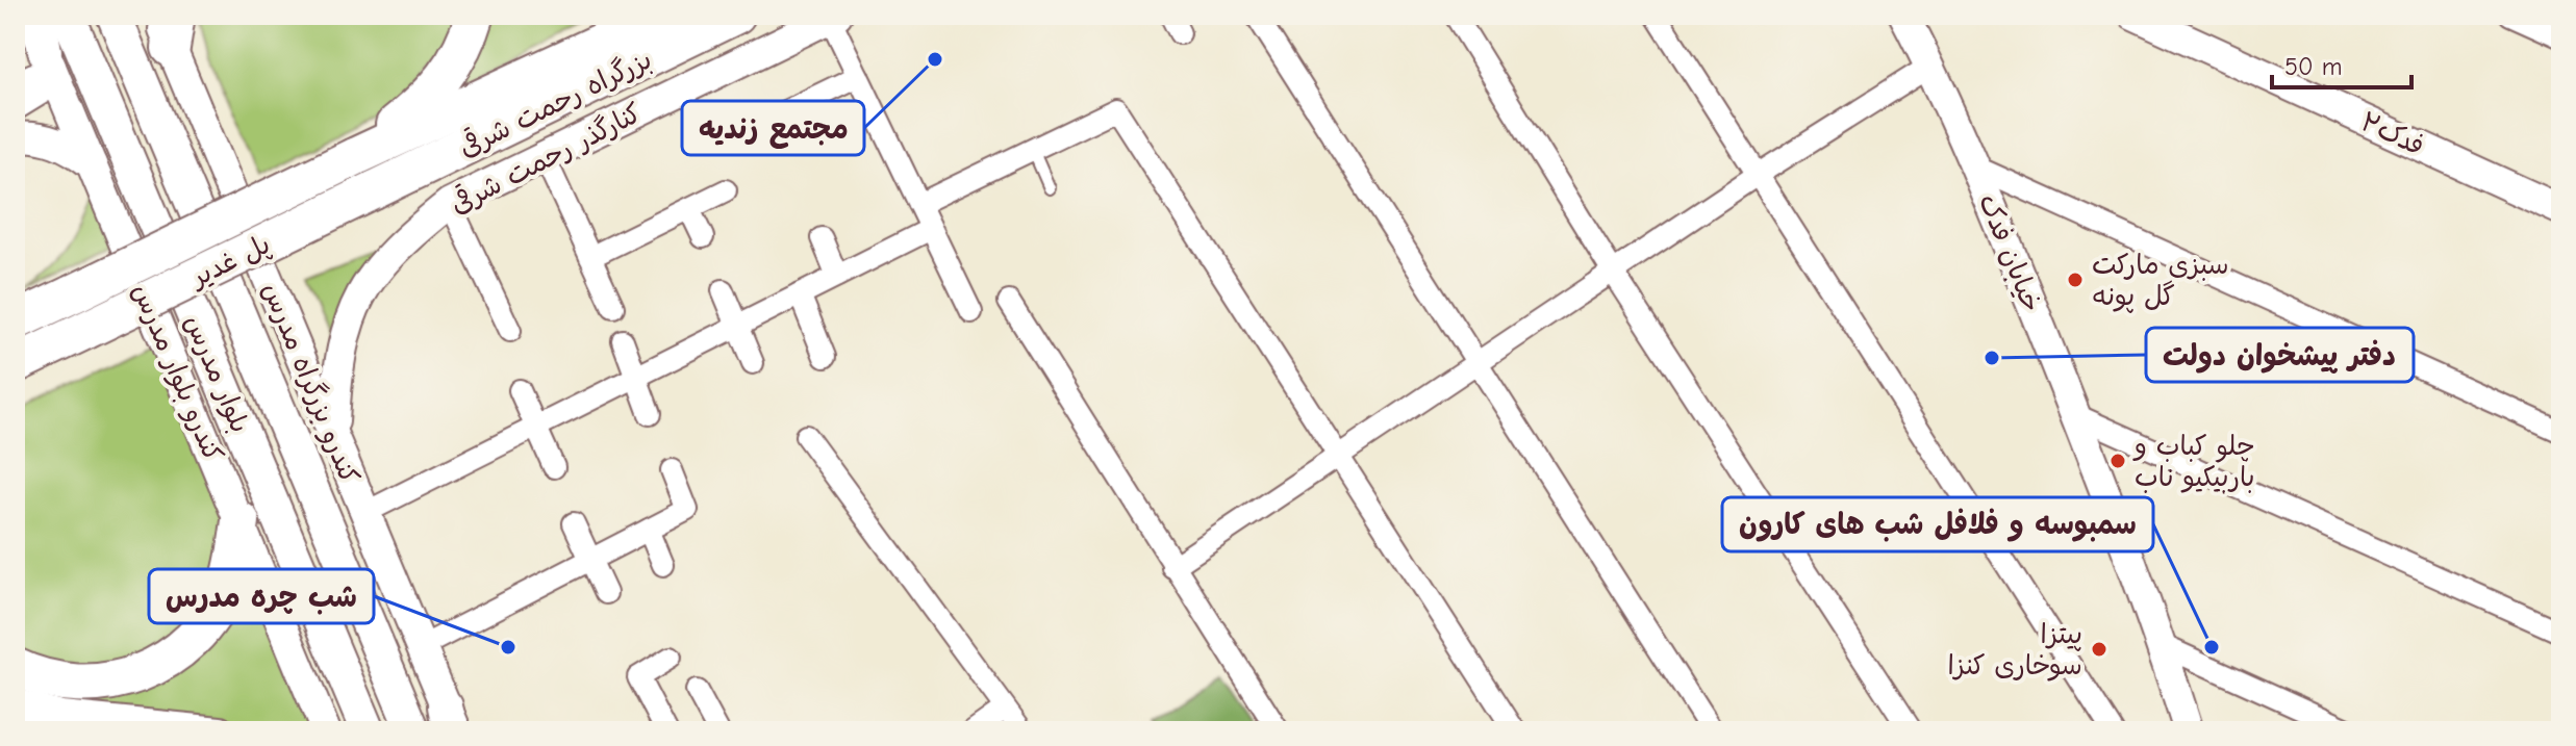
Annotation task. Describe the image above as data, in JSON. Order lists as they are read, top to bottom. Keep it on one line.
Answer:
{"streets":{"highway":["بزرگراه رحمت شرقی","پل غدیر"],"main road":["فدک۲","کنارگذر رحمت شرقی","خیابان فدک","کندرو بلوار مدرس","بلوار مدرس","کندرو بزرگراه مدرس"]},"crossings":[["بزرگراه رحمت شرقی","پل غدیر"],["کنارگذر رحمت شرقی","کندرو بزرگراه مدرس"]],"places":["مجتمع زندیه","سبزی مارکت گل پونه","دفتر پیشخوان دولت","چلو کباب و باربیکیو ناب","شب چره مدرس","سمبوسه و فلافل شب های کارون","پيتزا سوخارى كنزا"],"scale_bar":"50 m"}
